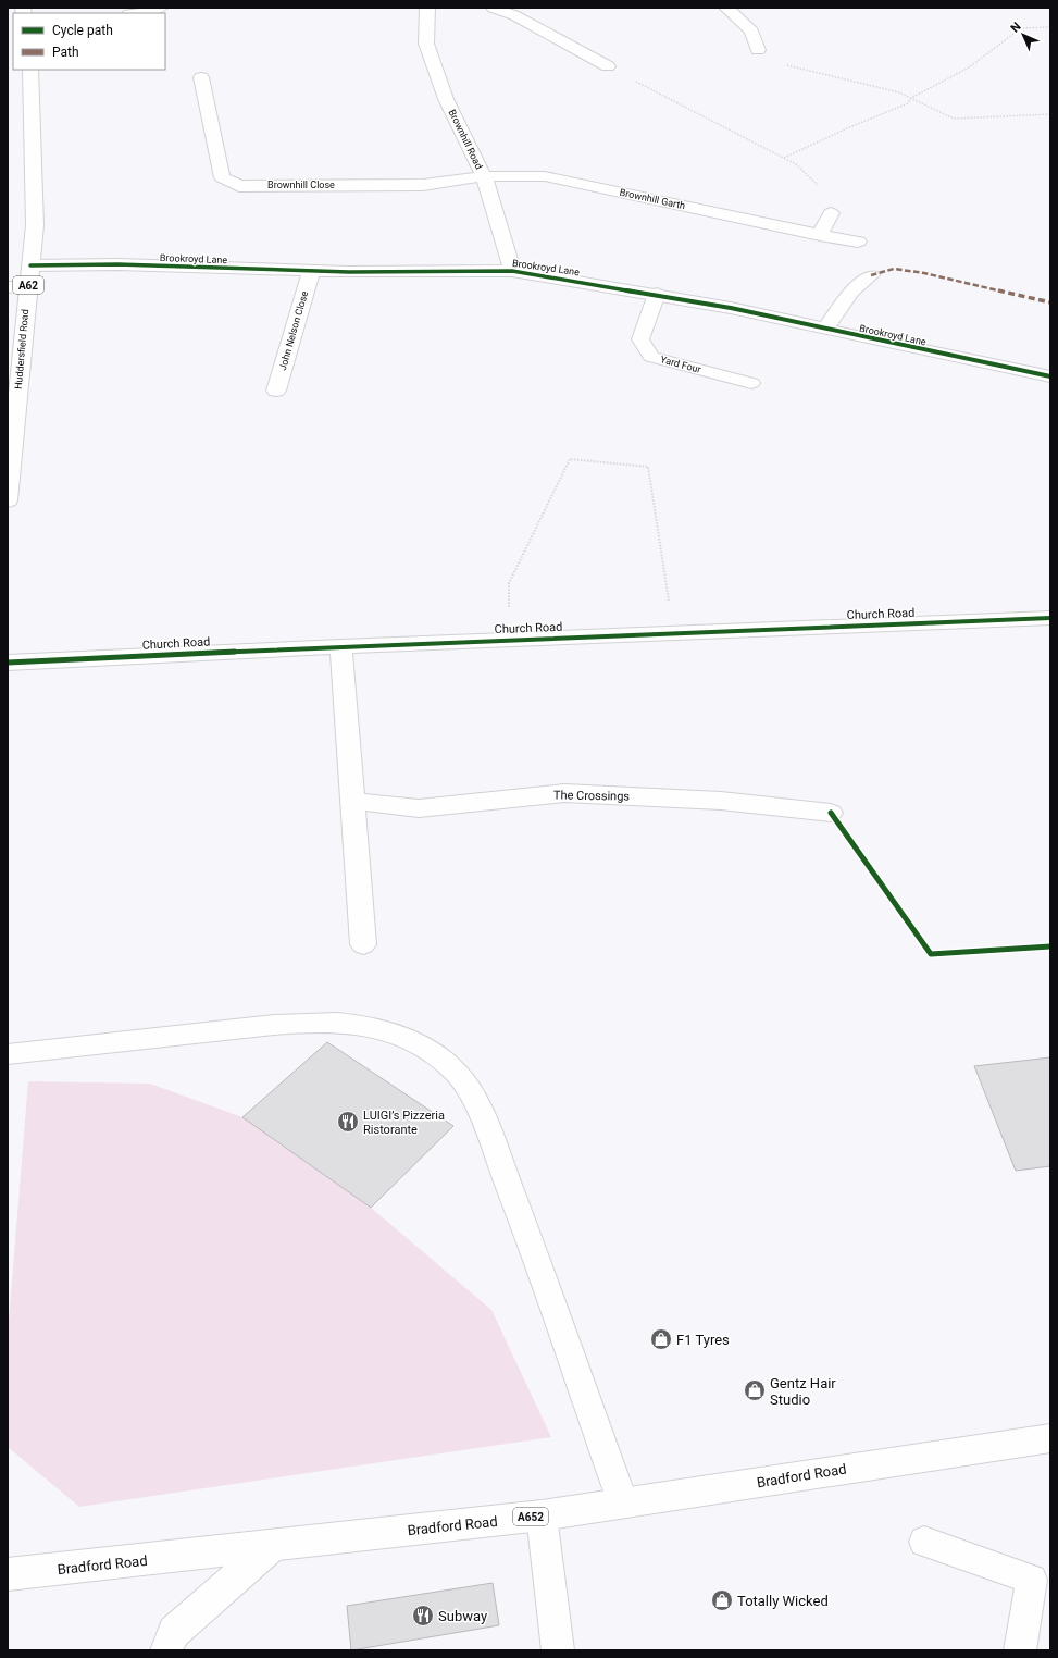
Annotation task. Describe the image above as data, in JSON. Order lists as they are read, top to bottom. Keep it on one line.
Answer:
{"streets":{"street":["Brownhill Road","Brownhill Close","Brownhill Garth","Brookroyd Lane","A62","John Nelson Close","Huddersfield Road","Church Road","The Crossings","Bradford Road","A652"],"lane":["Yard Four"]},"crossings":[["Brownhill Road","Brownhill Close"],["Brownhill Road","Brownhill Garth"],["Brownhill Road","Brookroyd Lane"],["Brownhill Close","Brownhill Garth"],["Brookroyd Lane","John Nelson Close"],["Brookroyd Lane","Huddersfield Road"],["Brookroyd Lane","Yard Four"]],"places":{"restaurant":["LUIGI’s Pizzeria Ristorante","Subway"],"shop":["F1 Tyres","Gentz Hair Studio","Totally Wicked"]},"legend":["Cycle path","Path"],"north":"top left"}
